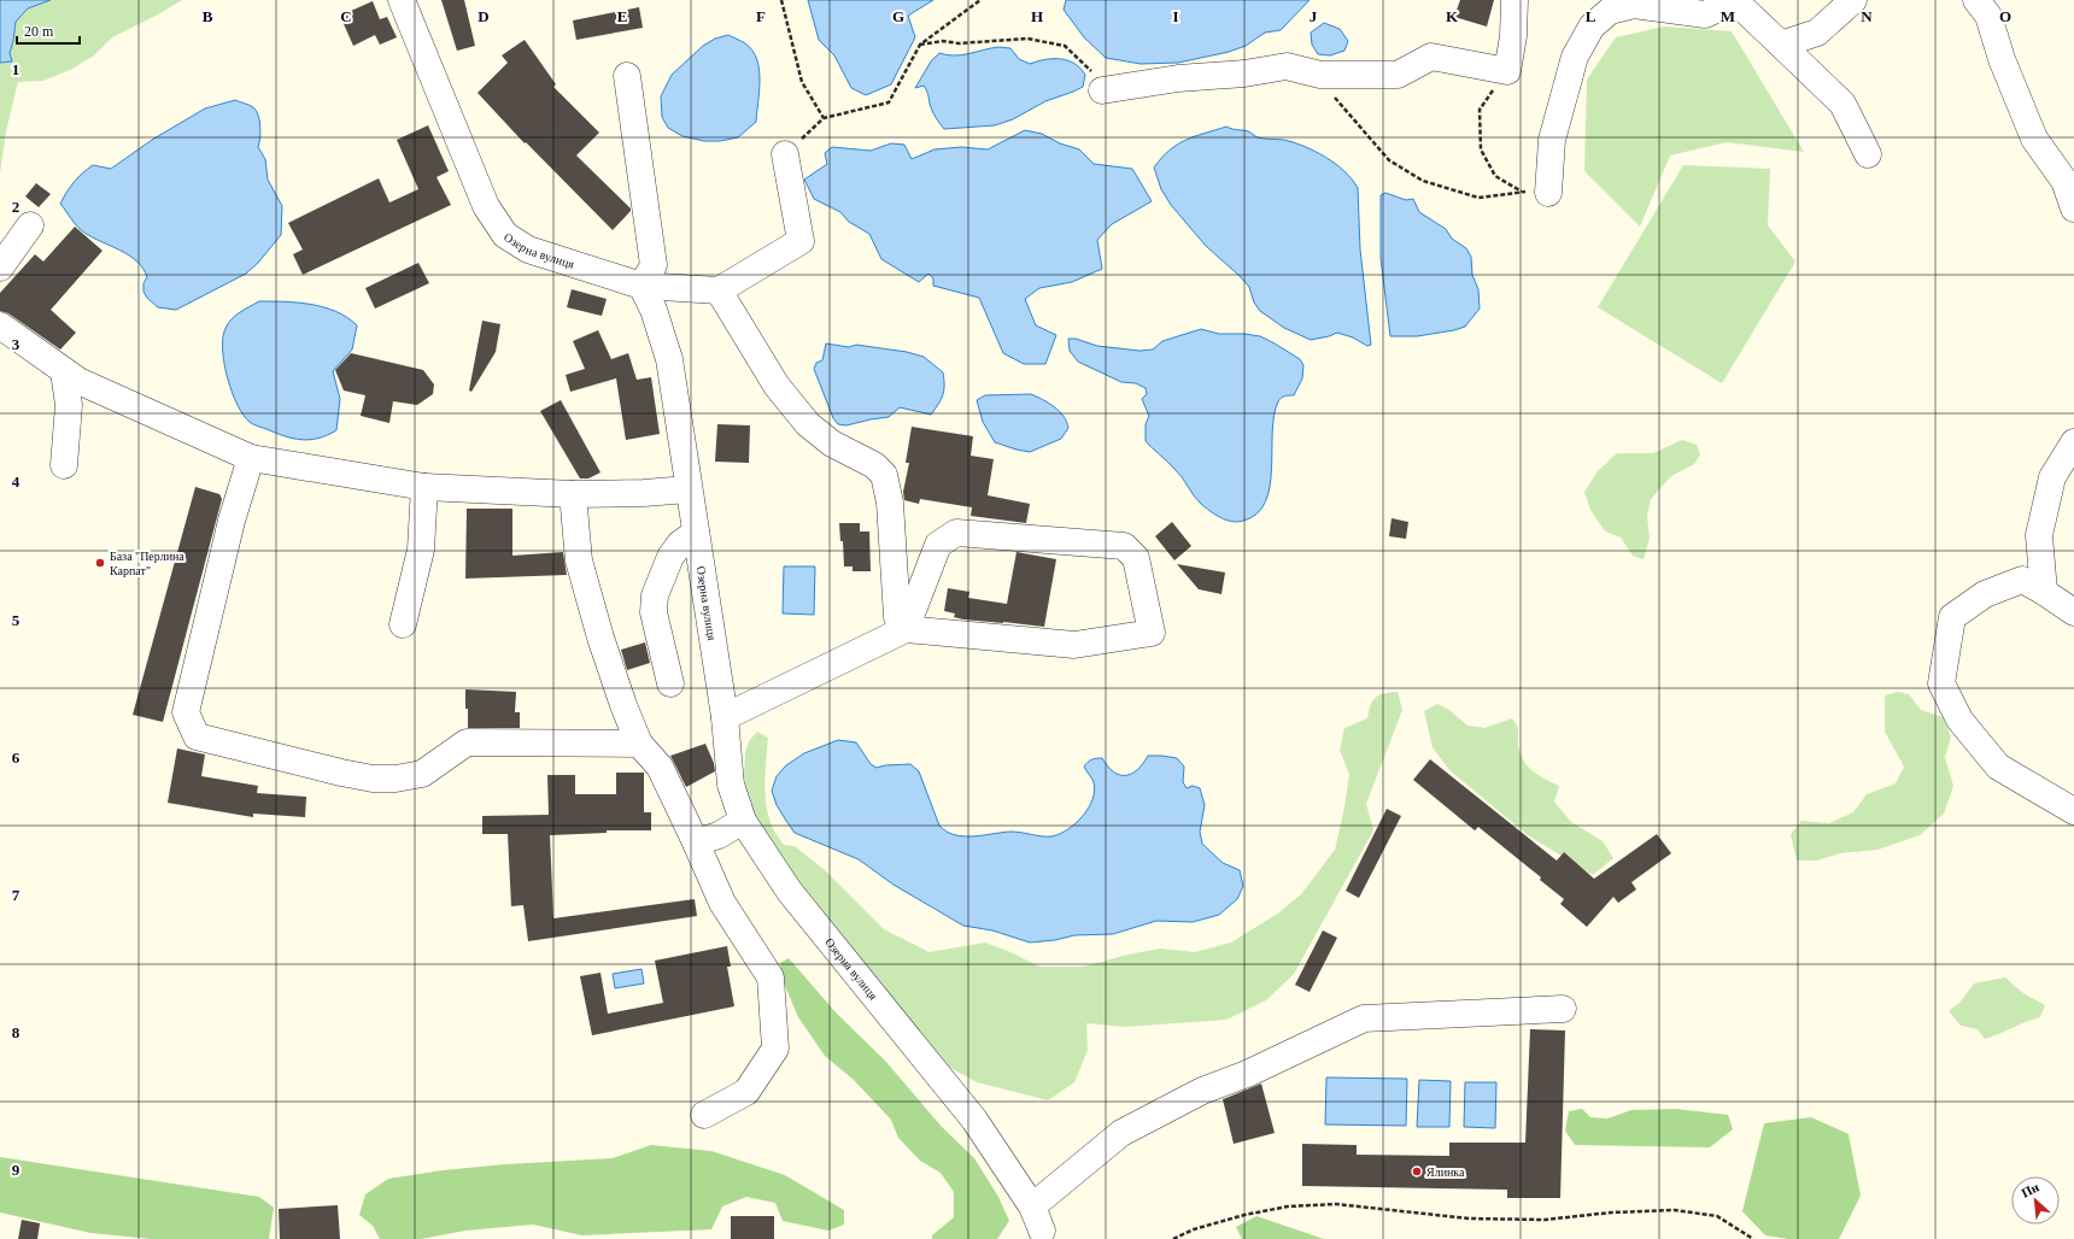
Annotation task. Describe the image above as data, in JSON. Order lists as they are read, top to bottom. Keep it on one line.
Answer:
{"streets":{"street":["Озерна вулиця"]},"places":["База \"Перлина Карпат\"","Ялинка"],"scale_bar":"20 m","north":"top left","grid":{"columns":["B","C","D","E","F","G","H","I","J","K","L","M","N","O"],"rows":["1","2","3","4","5","6","7","8","9"]}}
